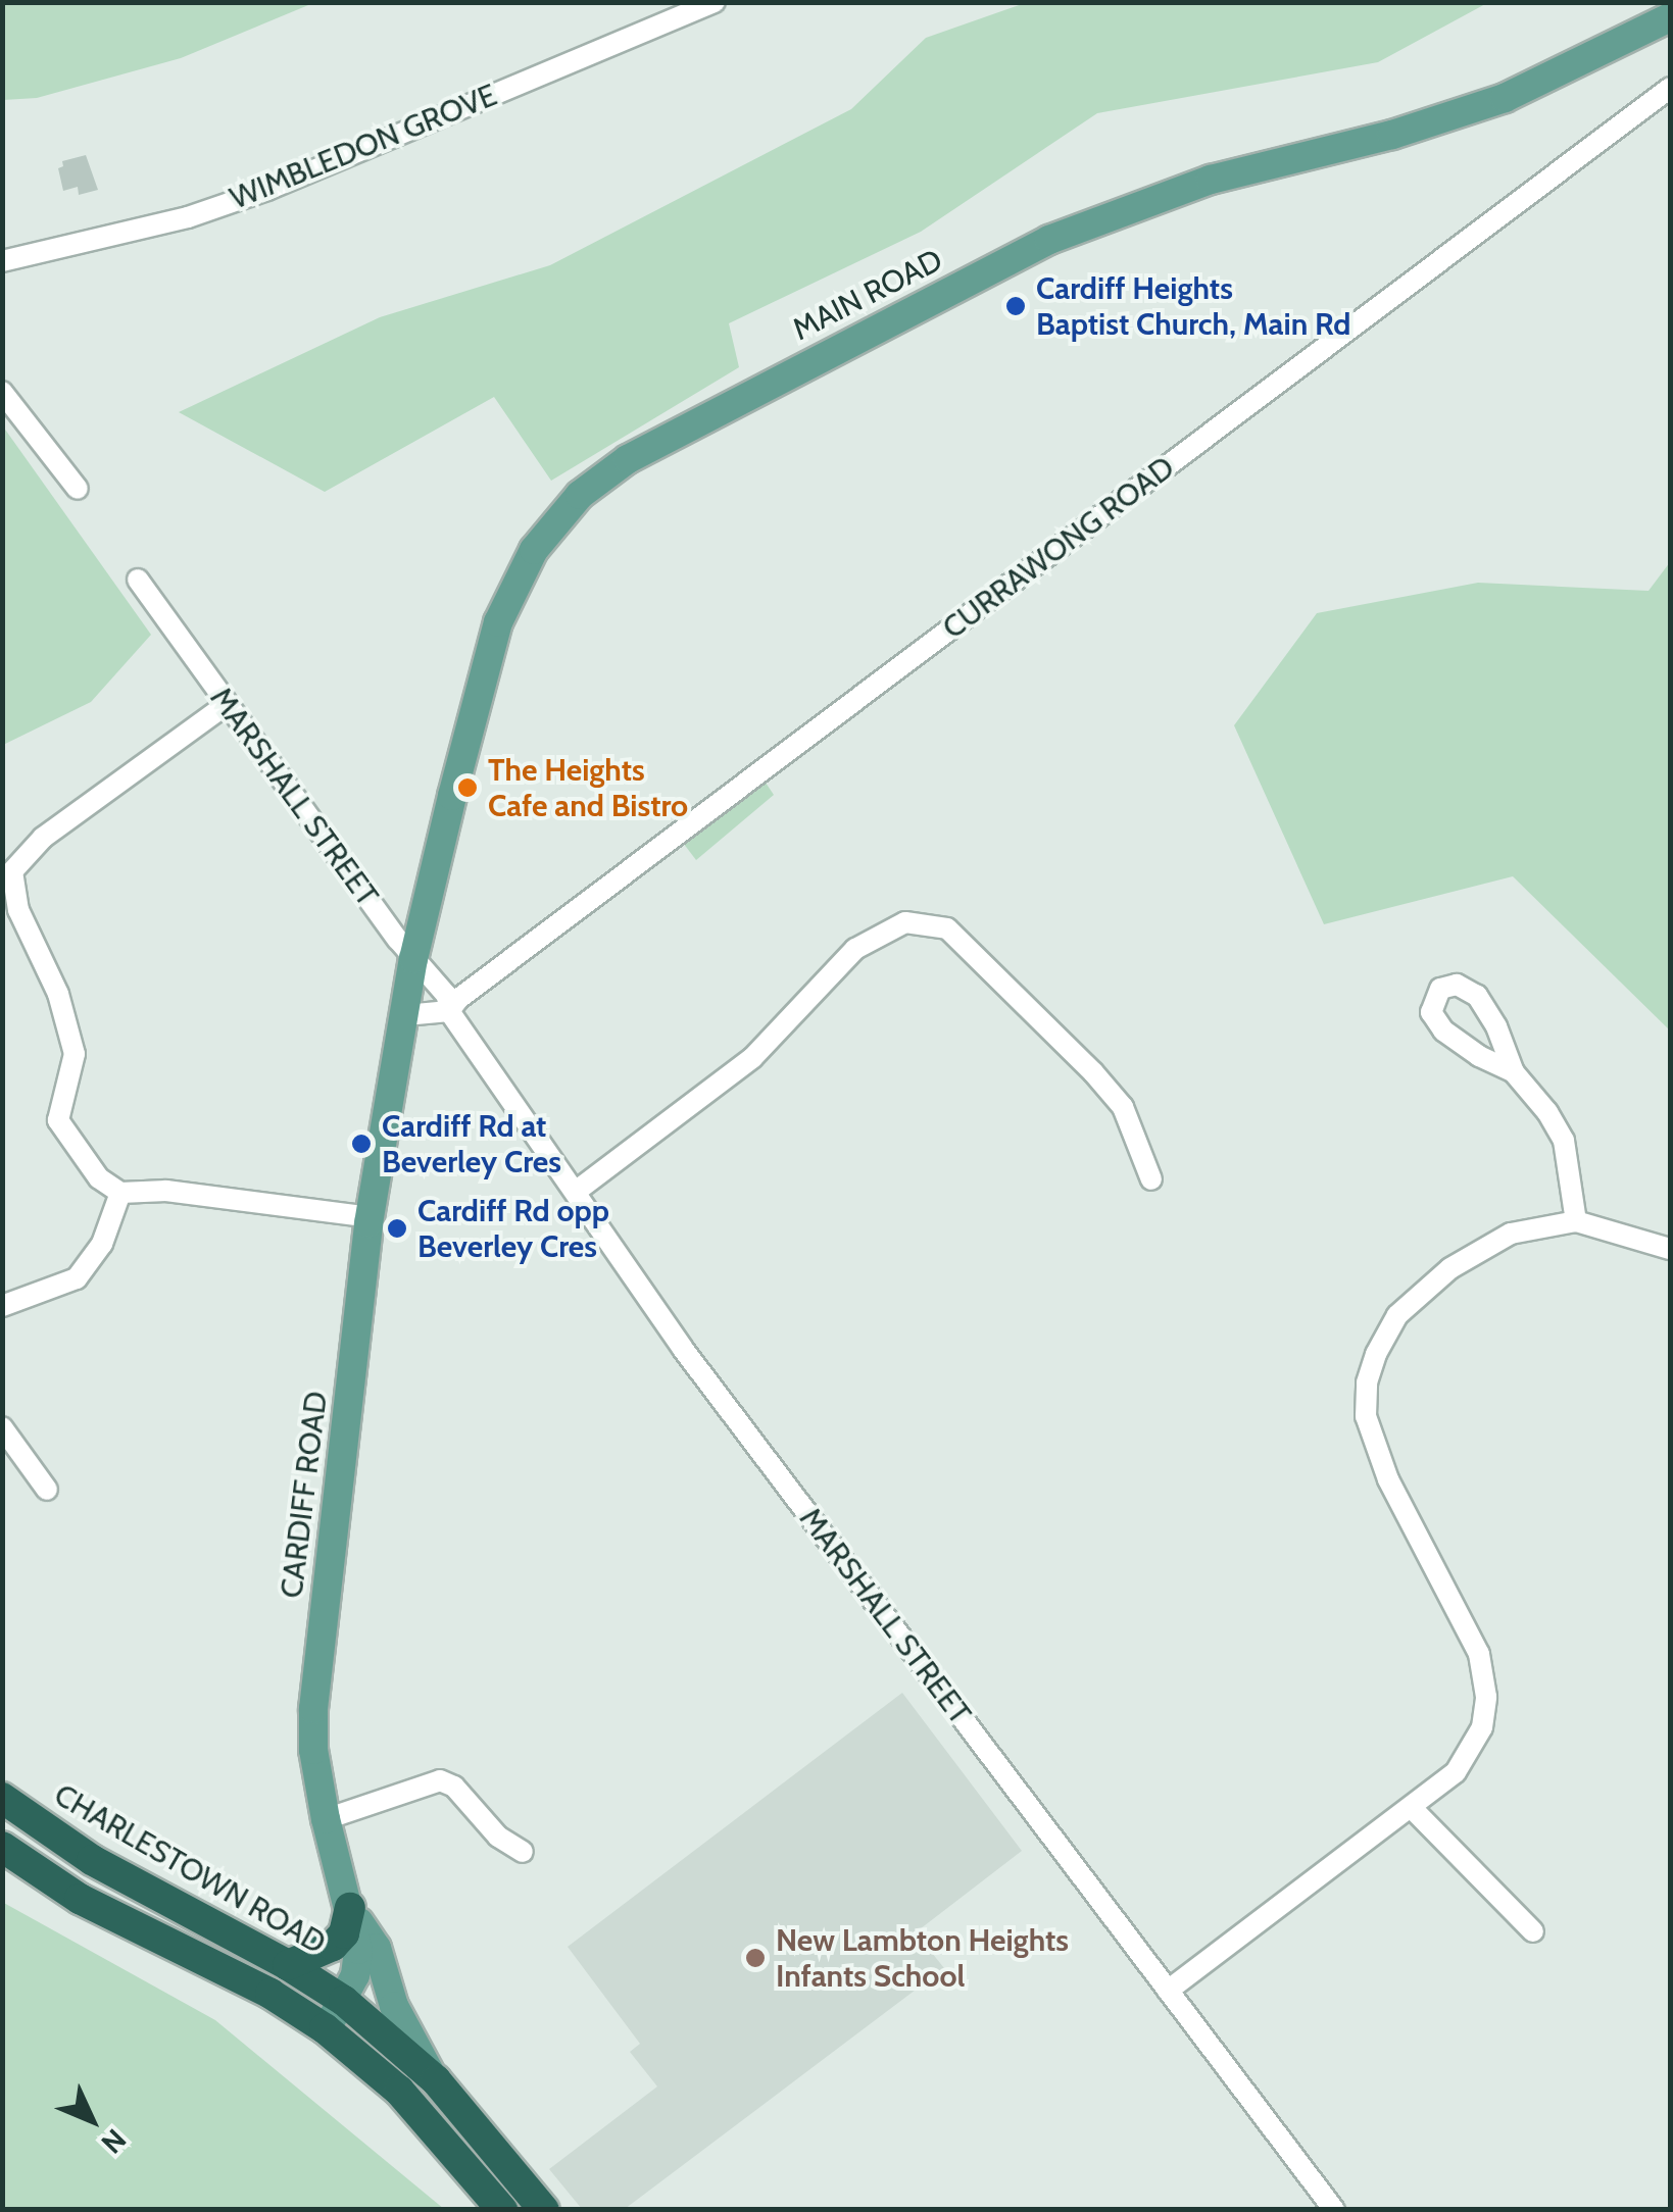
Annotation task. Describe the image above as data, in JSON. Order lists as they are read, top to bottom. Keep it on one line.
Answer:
{"streets":{"highway":["CHARLESTOWN ROAD"],"main road":["MAIN ROAD","CARDIFF ROAD"],"street":["WIMBLEDON GROVE","CURRAWONG ROAD","MARSHALL STREET"]},"crossings":[["MAIN ROAD","MARSHALL STREET"],["MAIN ROAD","CARDIFF ROAD"],["CURRAWONG ROAD","MARSHALL STREET"],["MARSHALL STREET","CARDIFF ROAD"],["CARDIFF ROAD","CHARLESTOWN ROAD"]],"places":["Cardiff Heights Baptist Church, Main Rd","The Heights Cafe and Bistro","Cardiff Rd at Beverley Cres","Cardiff Rd opp Beverley Cres","New Lambton Heights Infants School"],"north":"bottom right"}
